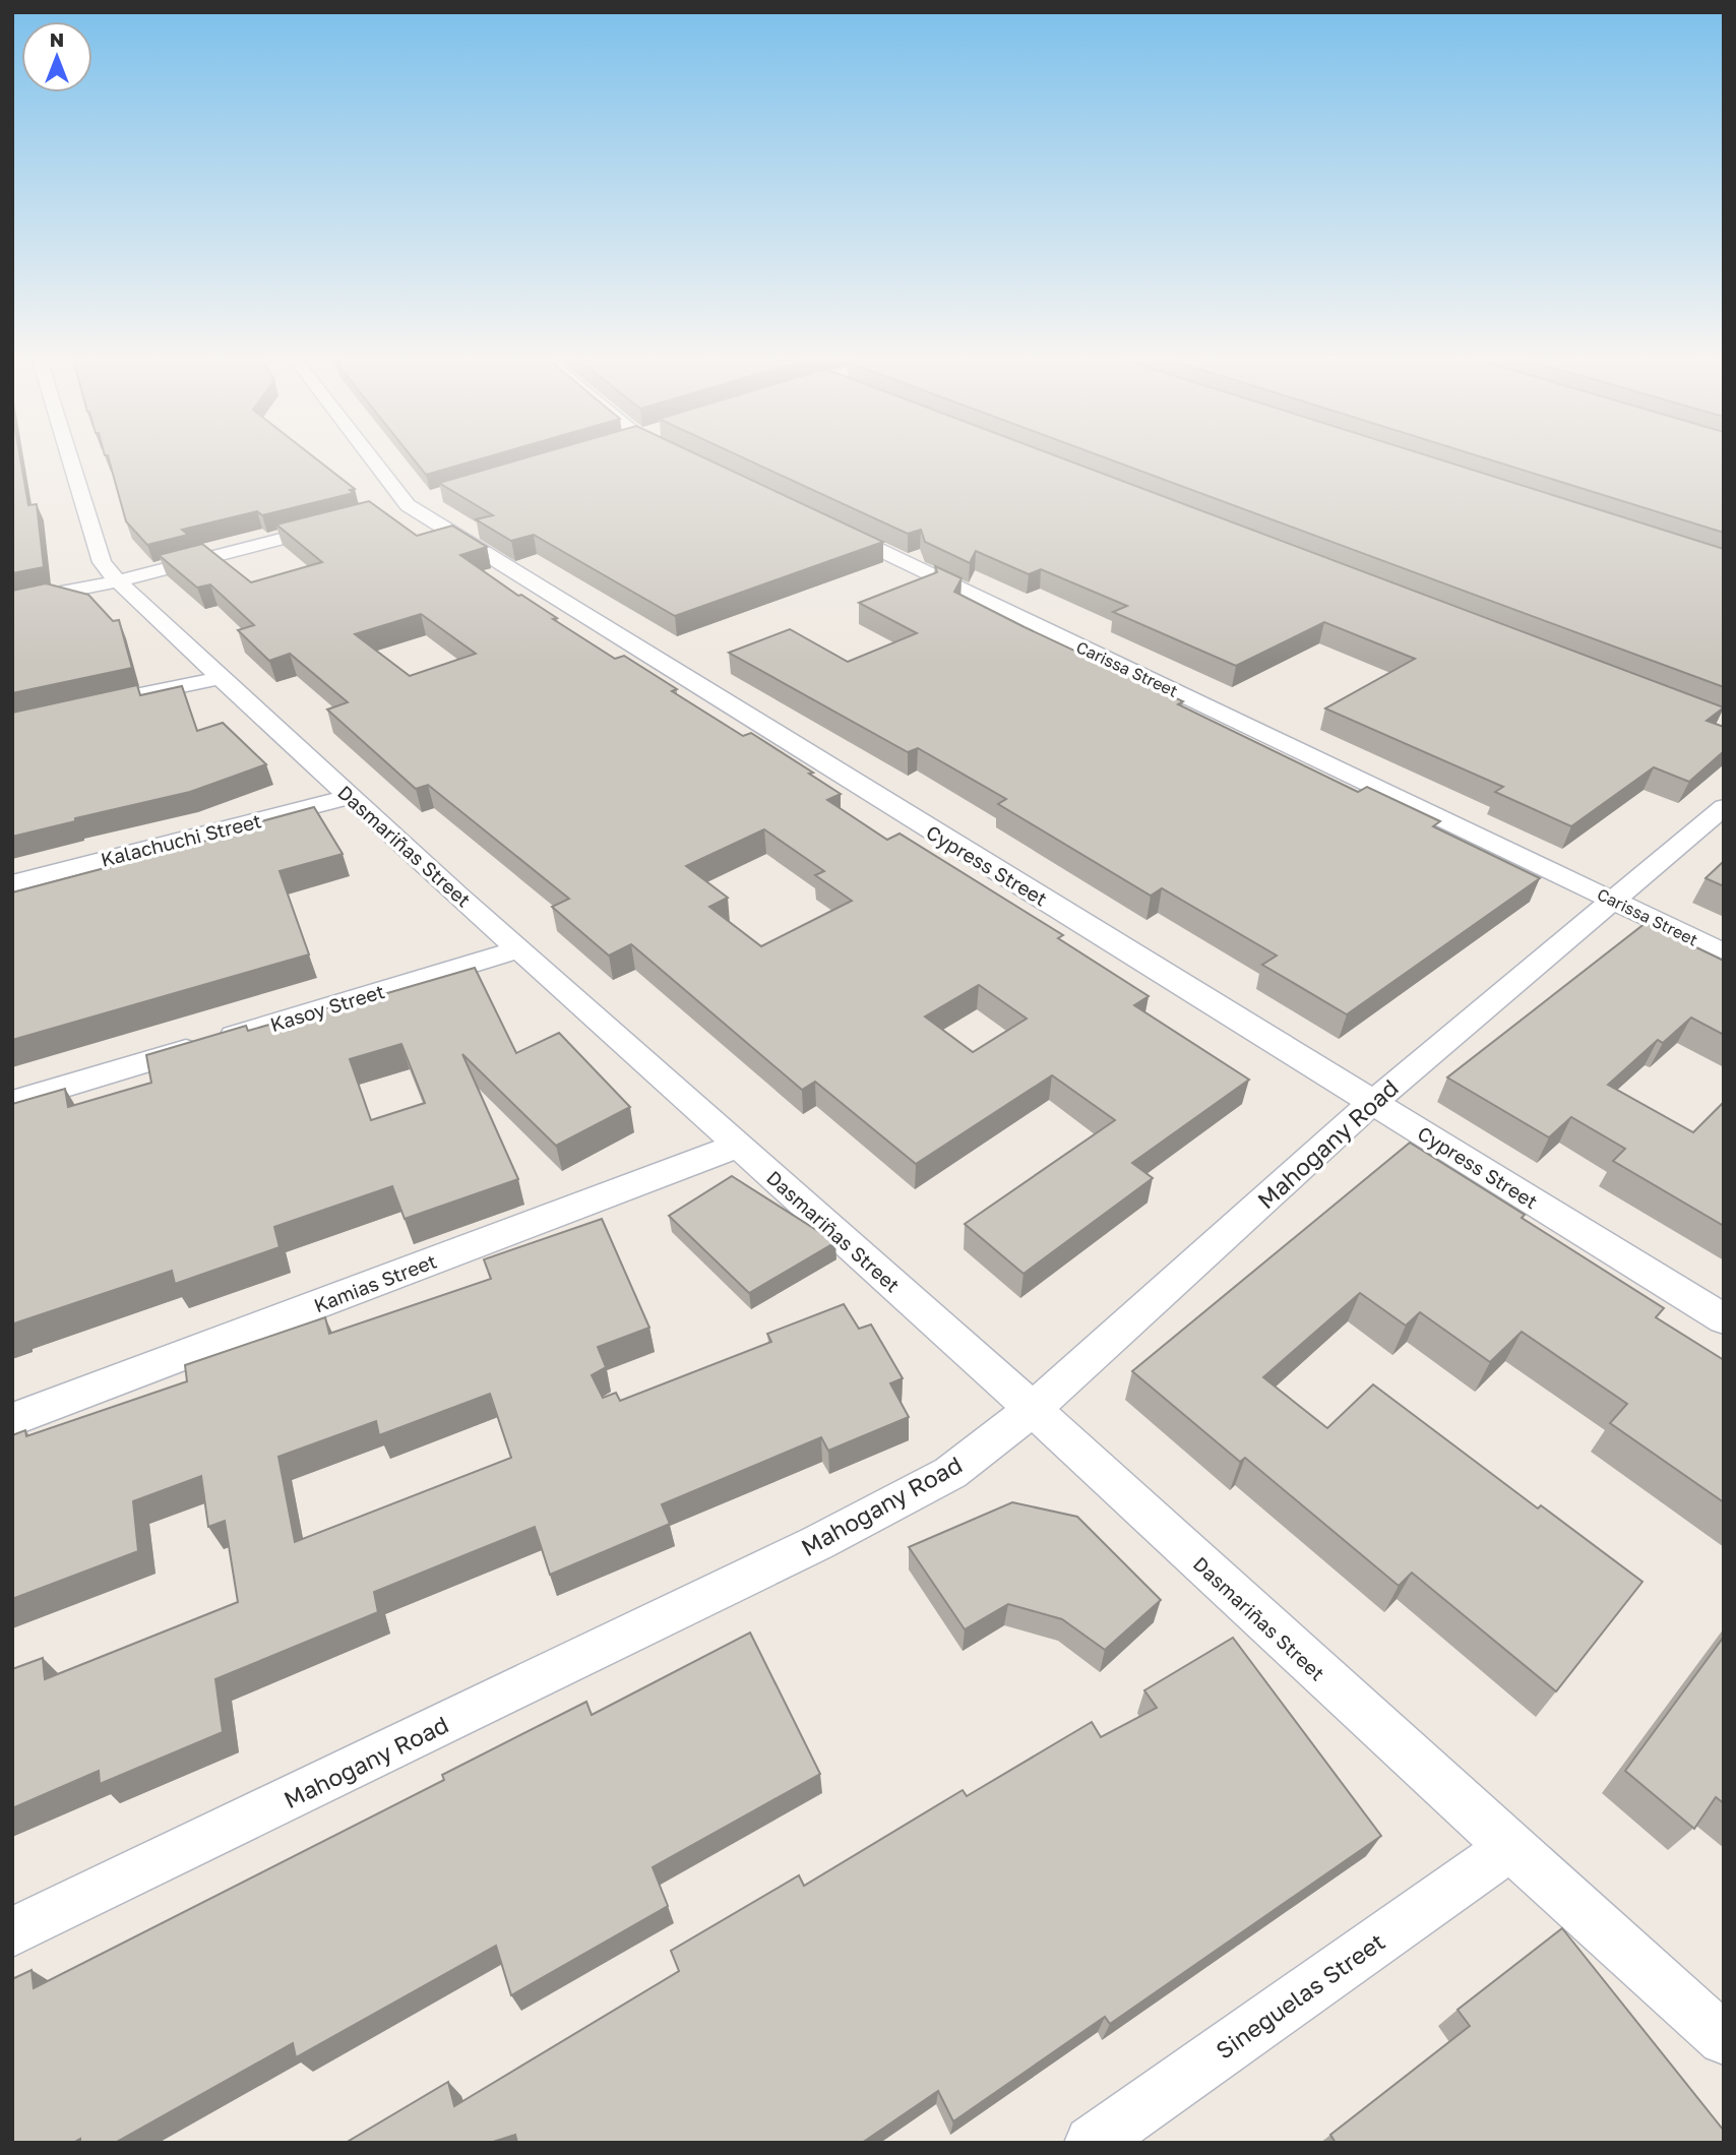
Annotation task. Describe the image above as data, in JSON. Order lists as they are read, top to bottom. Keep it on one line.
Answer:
{"streets":{"street":["Carissa Street","Kalachuchi Street","Dasmariñas Street","Cypress Street","Kasoy Street","Mahogany Road","Kamias Street","Sineguelas Street"]},"crossings":[["Carissa Street","Mahogany Road"],["Kalachuchi Street","Dasmariñas Street"],["Dasmariñas Street","Kasoy Street"],["Dasmariñas Street","Mahogany Road"],["Dasmariñas Street","Kamias Street"],["Dasmariñas Street","Sineguelas Street"],["Cypress Street","Mahogany Road"]],"north":"top"}
